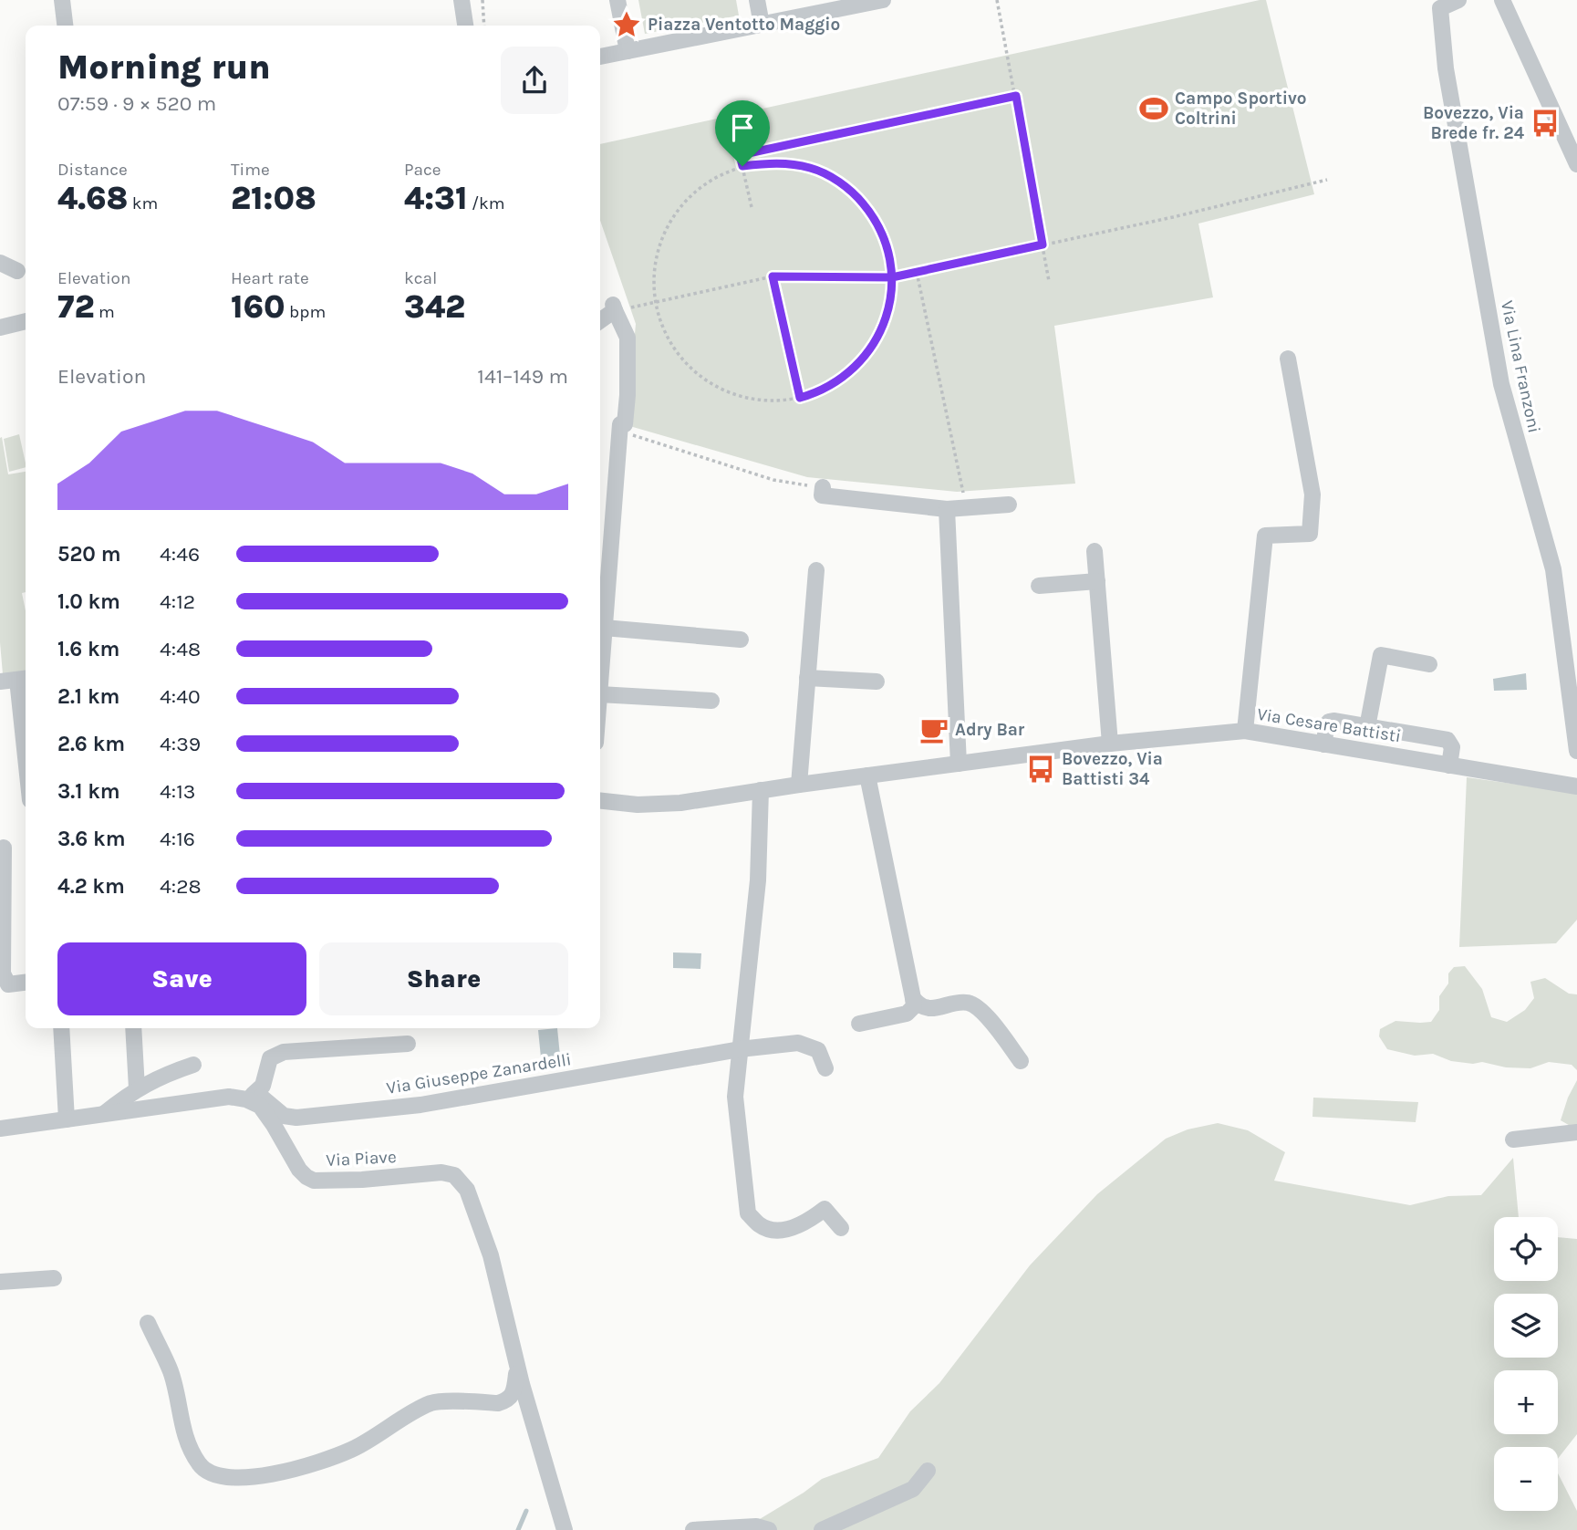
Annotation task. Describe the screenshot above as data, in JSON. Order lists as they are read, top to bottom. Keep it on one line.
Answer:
{"streets":{"street":["Via Lina Franzoni","Via Cesare Battisti","Via Giuseppe Zanardelli","Via Piave"]},"places":{"place":["Piazza Ventotto Maggio"],"sports":["Campo Sportivo Coltrini"],"bus stop":["Bovezzo, Via Brede fr. 24","Bovezzo, Via Battisti 34"],"cafe":["Adry Bar"]},"page":{"heading":["Morning run","07:59 · 9 × 520 m"],"stats":[["Distance","4.68 km"],["Time","21:08"],["Pace","4:31 /km"],["Elevation","72 m"],["Heart rate","160 bpm"],["kcal","342"]],"chart":["Elevation","141–149 m"],"list":[{"name":"520 m","note":"4:46"},{"name":"1.0 km","note":"4:12"},{"name":"1.6 km","note":"4:48"},{"name":"2.1 km","note":"4:40"},{"name":"2.6 km","note":"4:39"},{"name":"3.1 km","note":"4:13"},{"name":"3.6 km","note":"4:16"},{"name":"4.2 km","note":"4:28"}],"buttons":["Save","Share"],"map_buttons":["+","−"]}}
